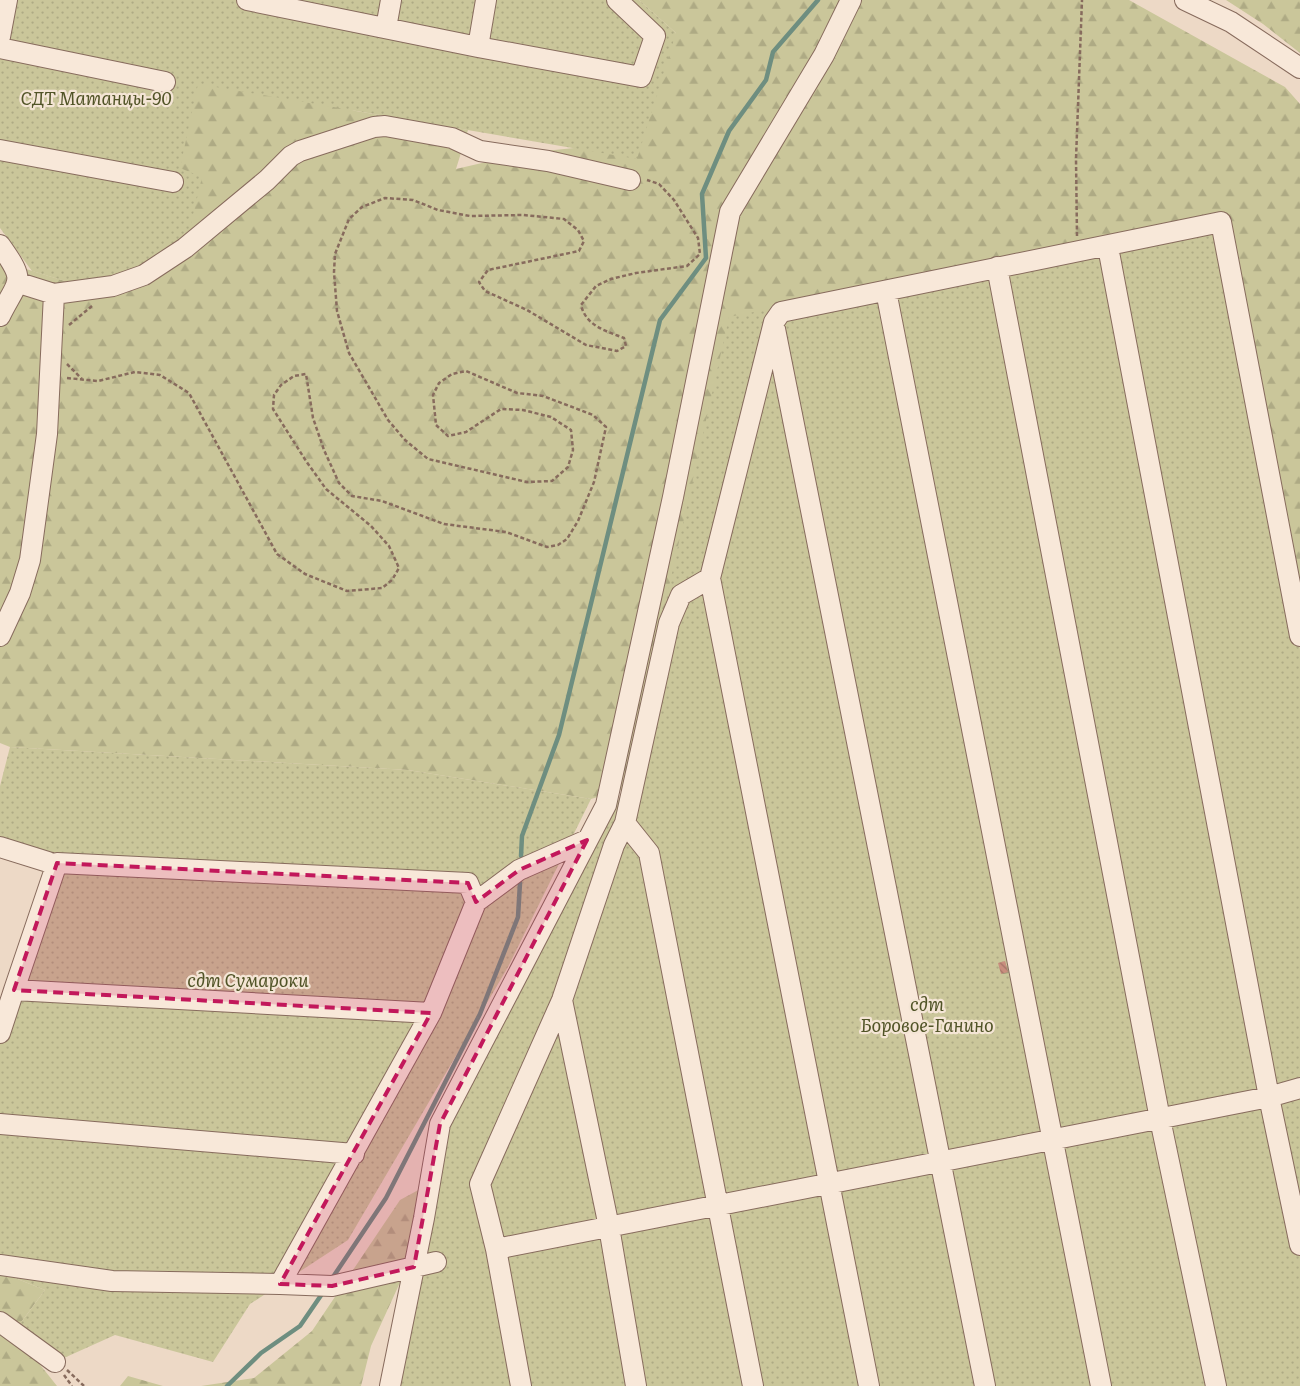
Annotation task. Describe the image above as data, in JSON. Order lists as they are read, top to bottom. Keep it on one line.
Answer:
{"parks":["СДТ Матанцы-90","сдт Сумароки","сдт Боровое-Ганино"]}
